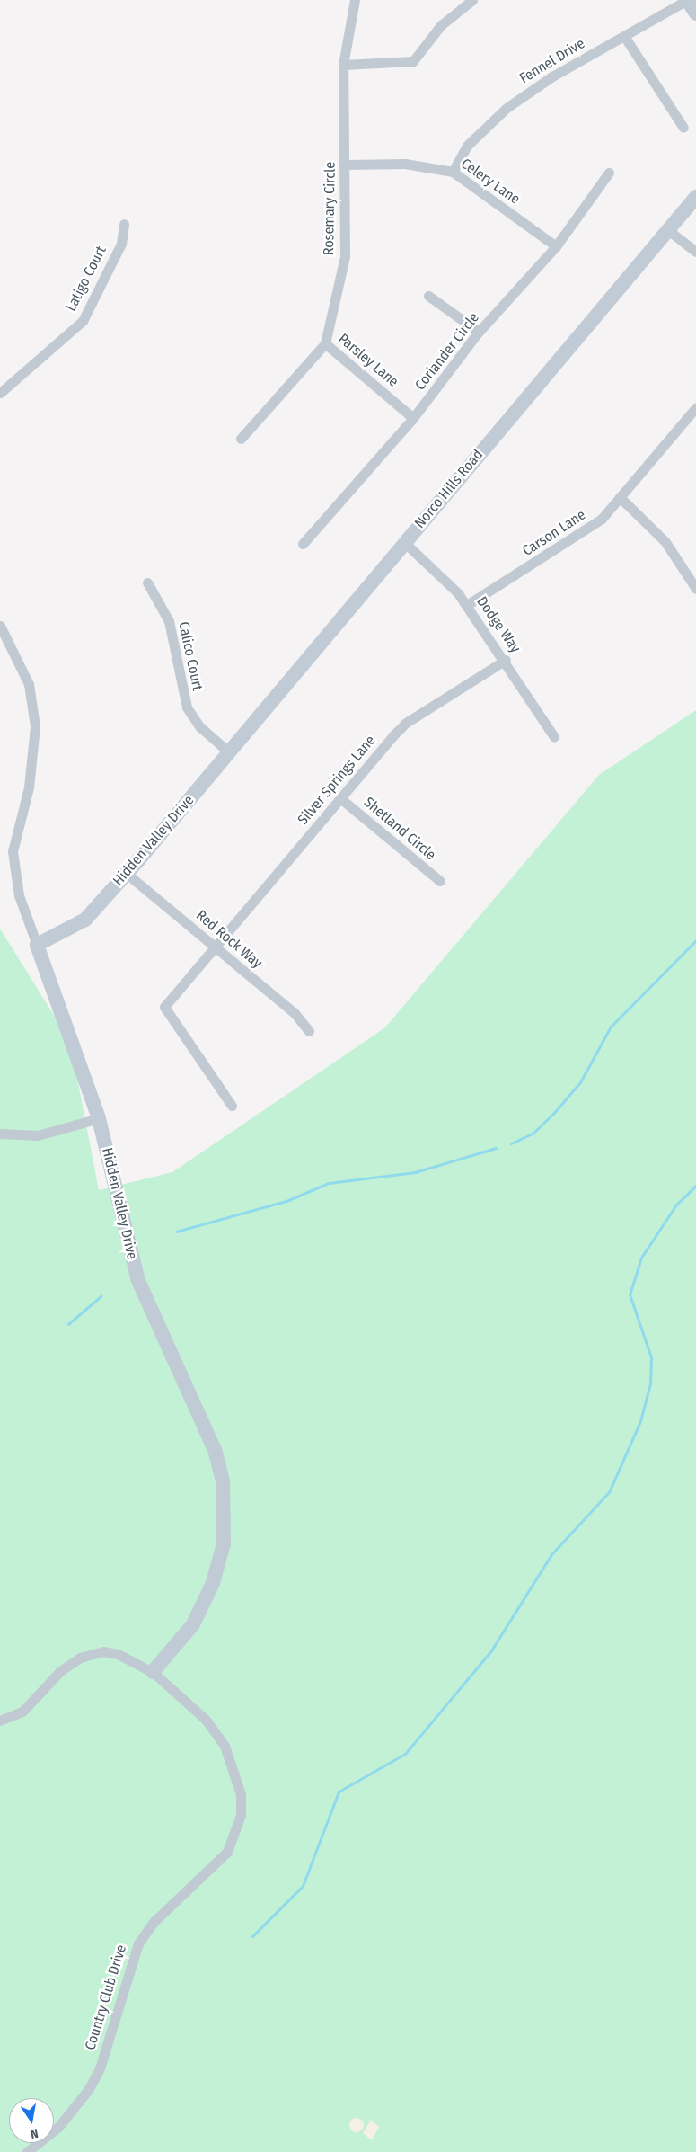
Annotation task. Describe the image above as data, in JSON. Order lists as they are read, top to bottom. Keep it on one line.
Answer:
{"streets":{"street":["Fennel Drive","Celery Lane","Rosemary Circle","Latigo Court","Coriander Circle","Parsley Lane","Norco Hills Road","Carson Lane","Dodge Way","Calico Court","Silver Springs Lane","Shetland Circle","Hidden Valley Drive","Red Rock Way","Country Club Drive"]},"crossings":[["Fennel Drive","Celery Lane"],["Celery Lane","Rosemary Circle"],["Celery Lane","Coriander Circle"],["Rosemary Circle","Parsley Lane"],["Coriander Circle","Parsley Lane"],["Norco Hills Road","Dodge Way"],["Norco Hills Road","Calico Court"],["Norco Hills Road","Hidden Valley Drive"],["Carson Lane","Dodge Way"],["Dodge Way","Silver Springs Lane"],["Silver Springs Lane","Shetland Circle"],["Silver Springs Lane","Red Rock Way"],["Hidden Valley Drive","Red Rock Way"],["Hidden Valley Drive","Country Club Drive"]],"north":"bottom"}
